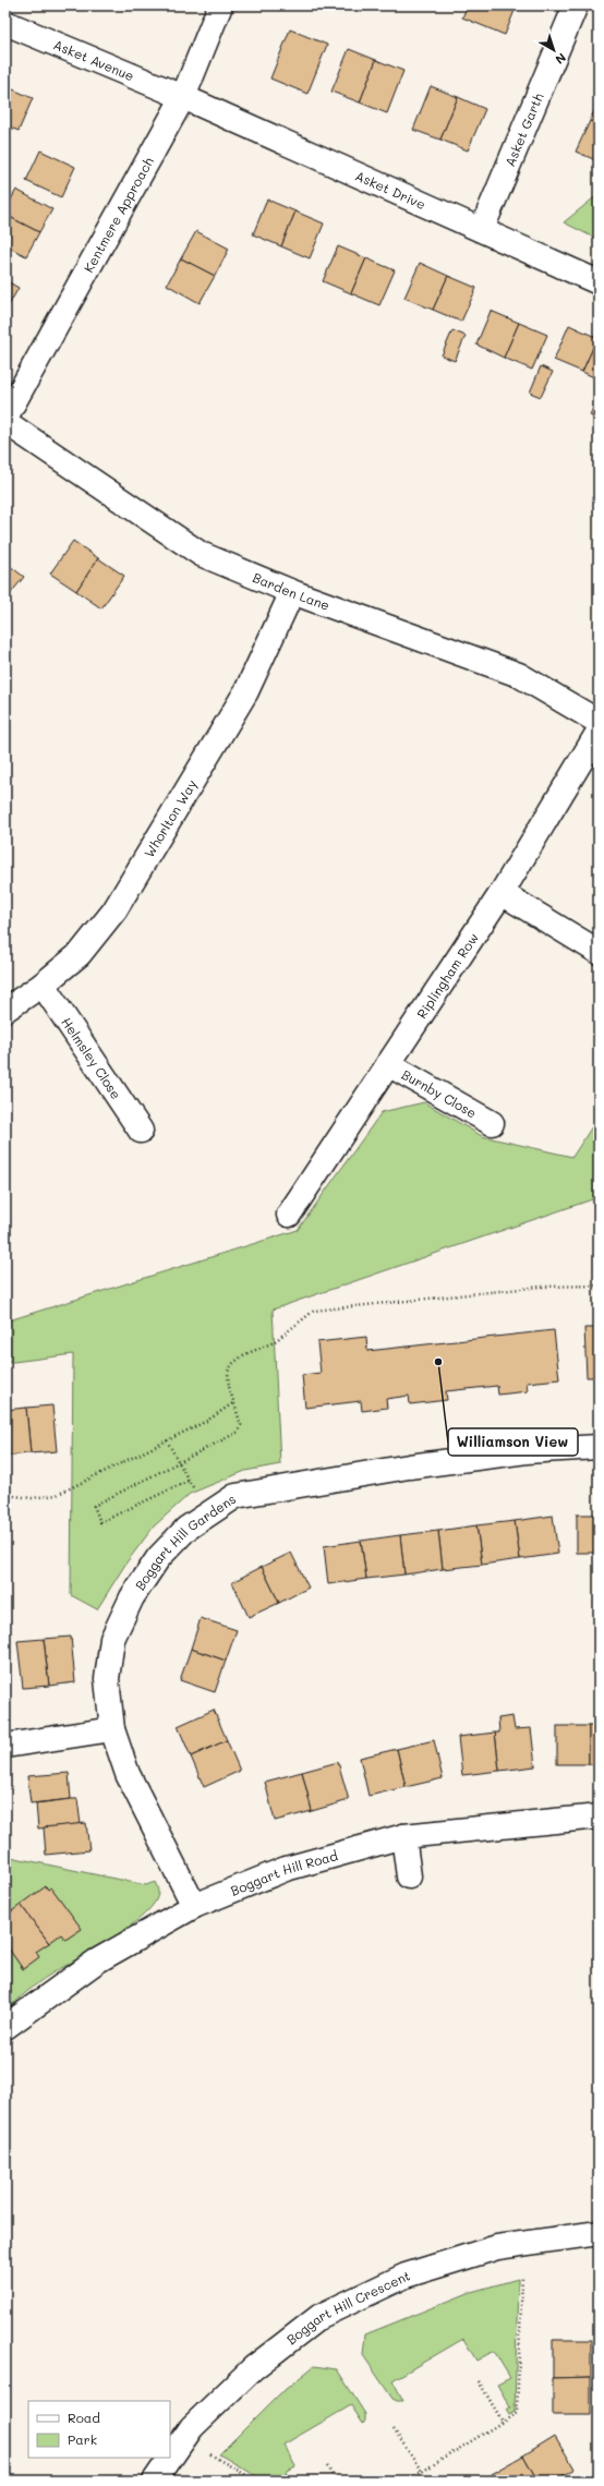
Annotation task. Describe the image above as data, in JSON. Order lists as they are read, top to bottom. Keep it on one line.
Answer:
{"streets":{"street":["Asket Avenue","Asket Garth","Asket Drive","Kentmere Approach","Barden Lane","Whorlton Way","Riplingham Row","Helmsley Close","Burnby Close","Boggart Hill Gardens","Boggart Hill Road","Boggart Hill Crescent"]},"crossings":[["Asket Avenue","Asket Drive"],["Asket Avenue","Kentmere Approach"],["Asket Garth","Asket Drive"],["Asket Drive","Kentmere Approach"],["Barden Lane","Whorlton Way"],["Whorlton Way","Helmsley Close"],["Riplingham Row","Burnby Close"],["Boggart Hill Gardens","Boggart Hill Road"]],"places":["Williamson View"],"legend":["Road","Park"],"north":"bottom right"}
